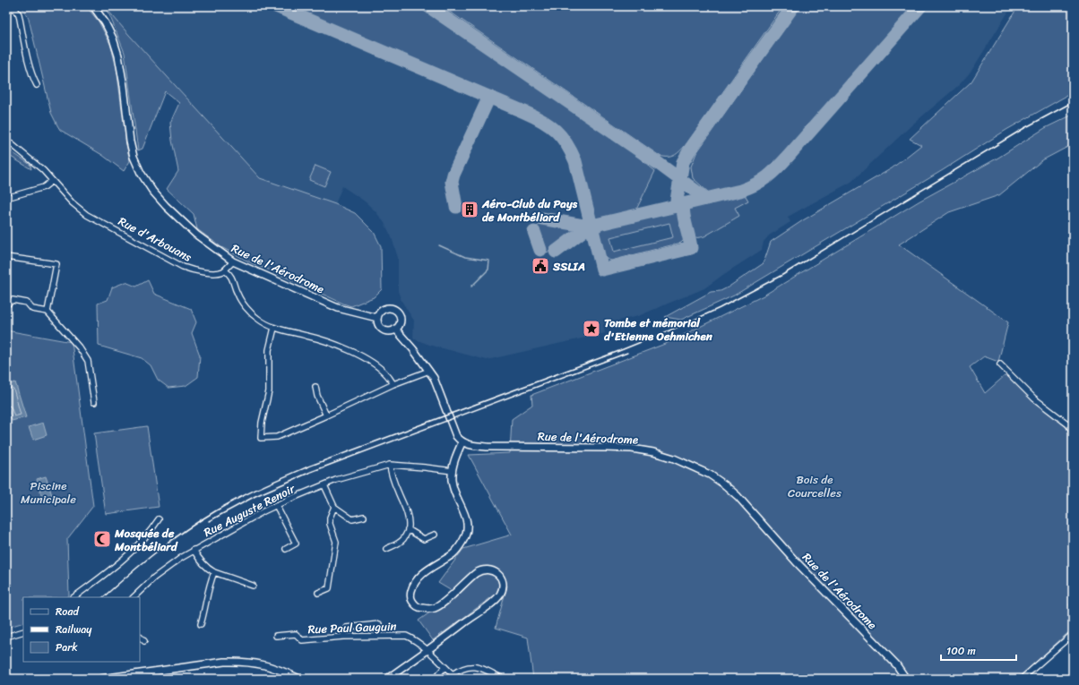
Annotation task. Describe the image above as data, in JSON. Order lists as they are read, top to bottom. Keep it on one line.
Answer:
{"streets":{"street":["Rue d'Arbouans","Rue de l'Aérodrome","Rue Auguste Renoir","Rue Paul Gauguin"]},"parks":["Bois de Courcelles","Piscine Municipale"],"places":{"building":["Aéro-Club du Pays de Montbéliard"],"public building":["SSLIA"],"place":["Tombe et mémorial d'Etienne Oehmichen"],"mosque":["Mosquée de Montbéliard"]},"legend":["Road","Railway","Park"],"scale_bar":"100 m"}
